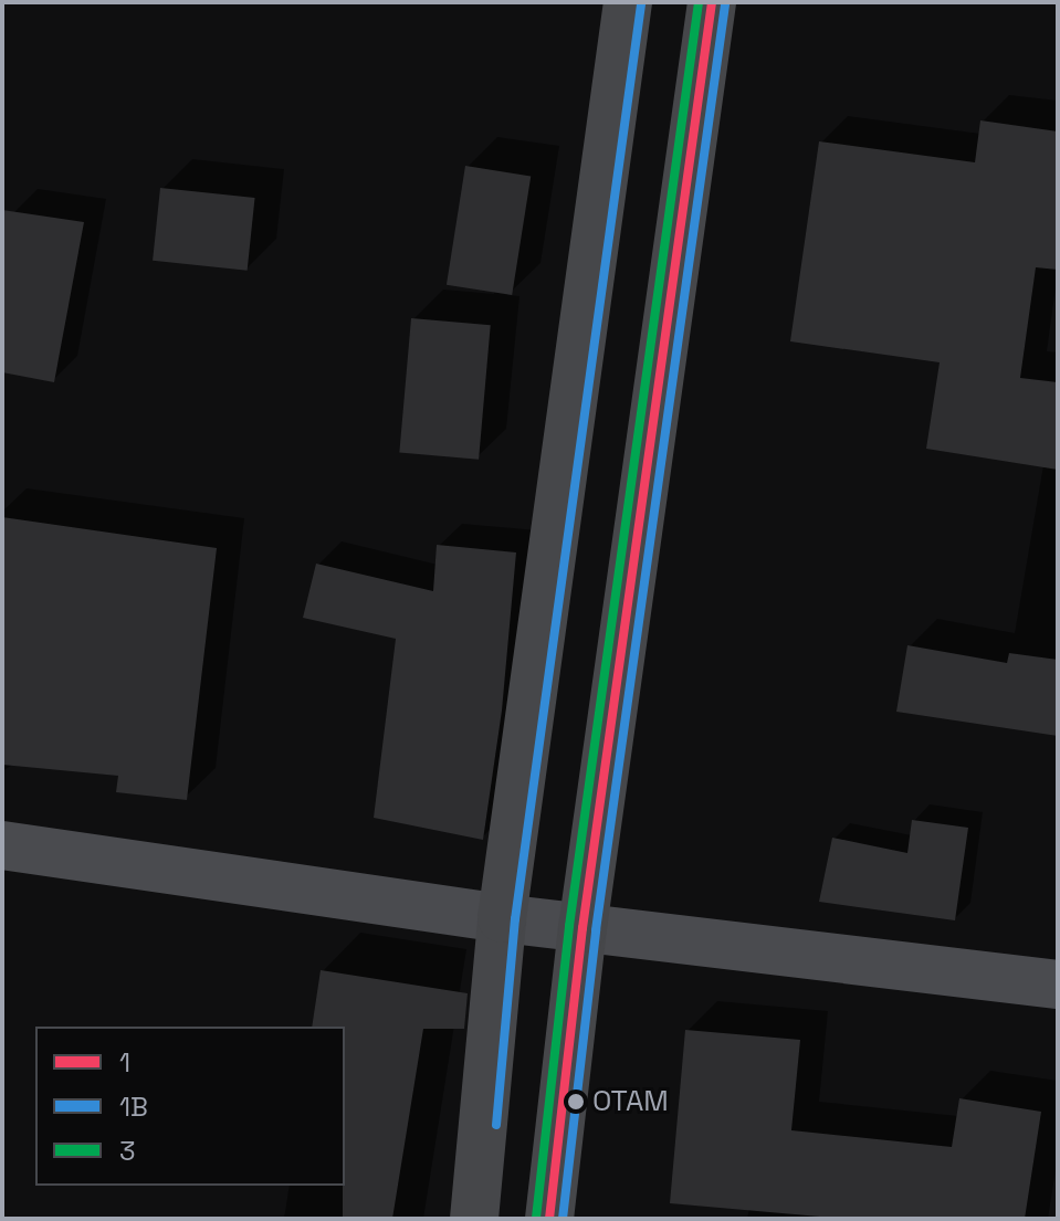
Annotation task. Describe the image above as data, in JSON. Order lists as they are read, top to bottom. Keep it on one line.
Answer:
{"places":["OTAM"],"lines":["transit line 1","transit line 3","transit line 1B"],"legend":["1","1B","3"]}
